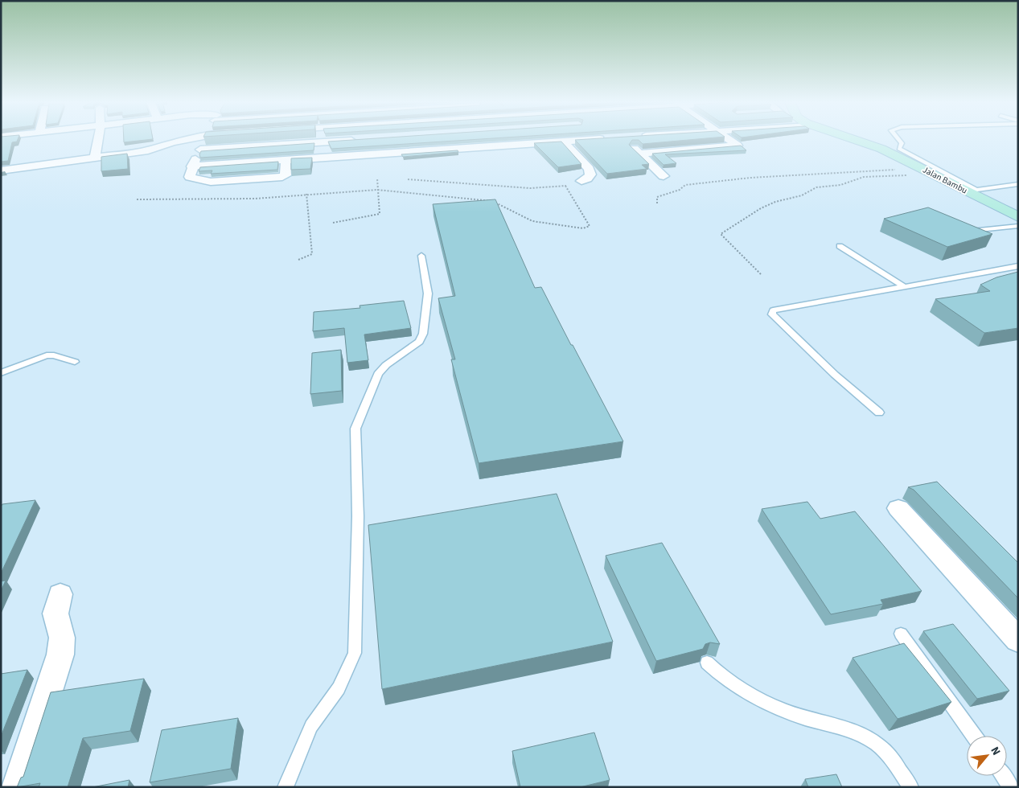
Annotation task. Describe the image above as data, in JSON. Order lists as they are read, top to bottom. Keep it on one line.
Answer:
{"streets":{"street":["Jalan Bambu"]},"north":"top right"}
